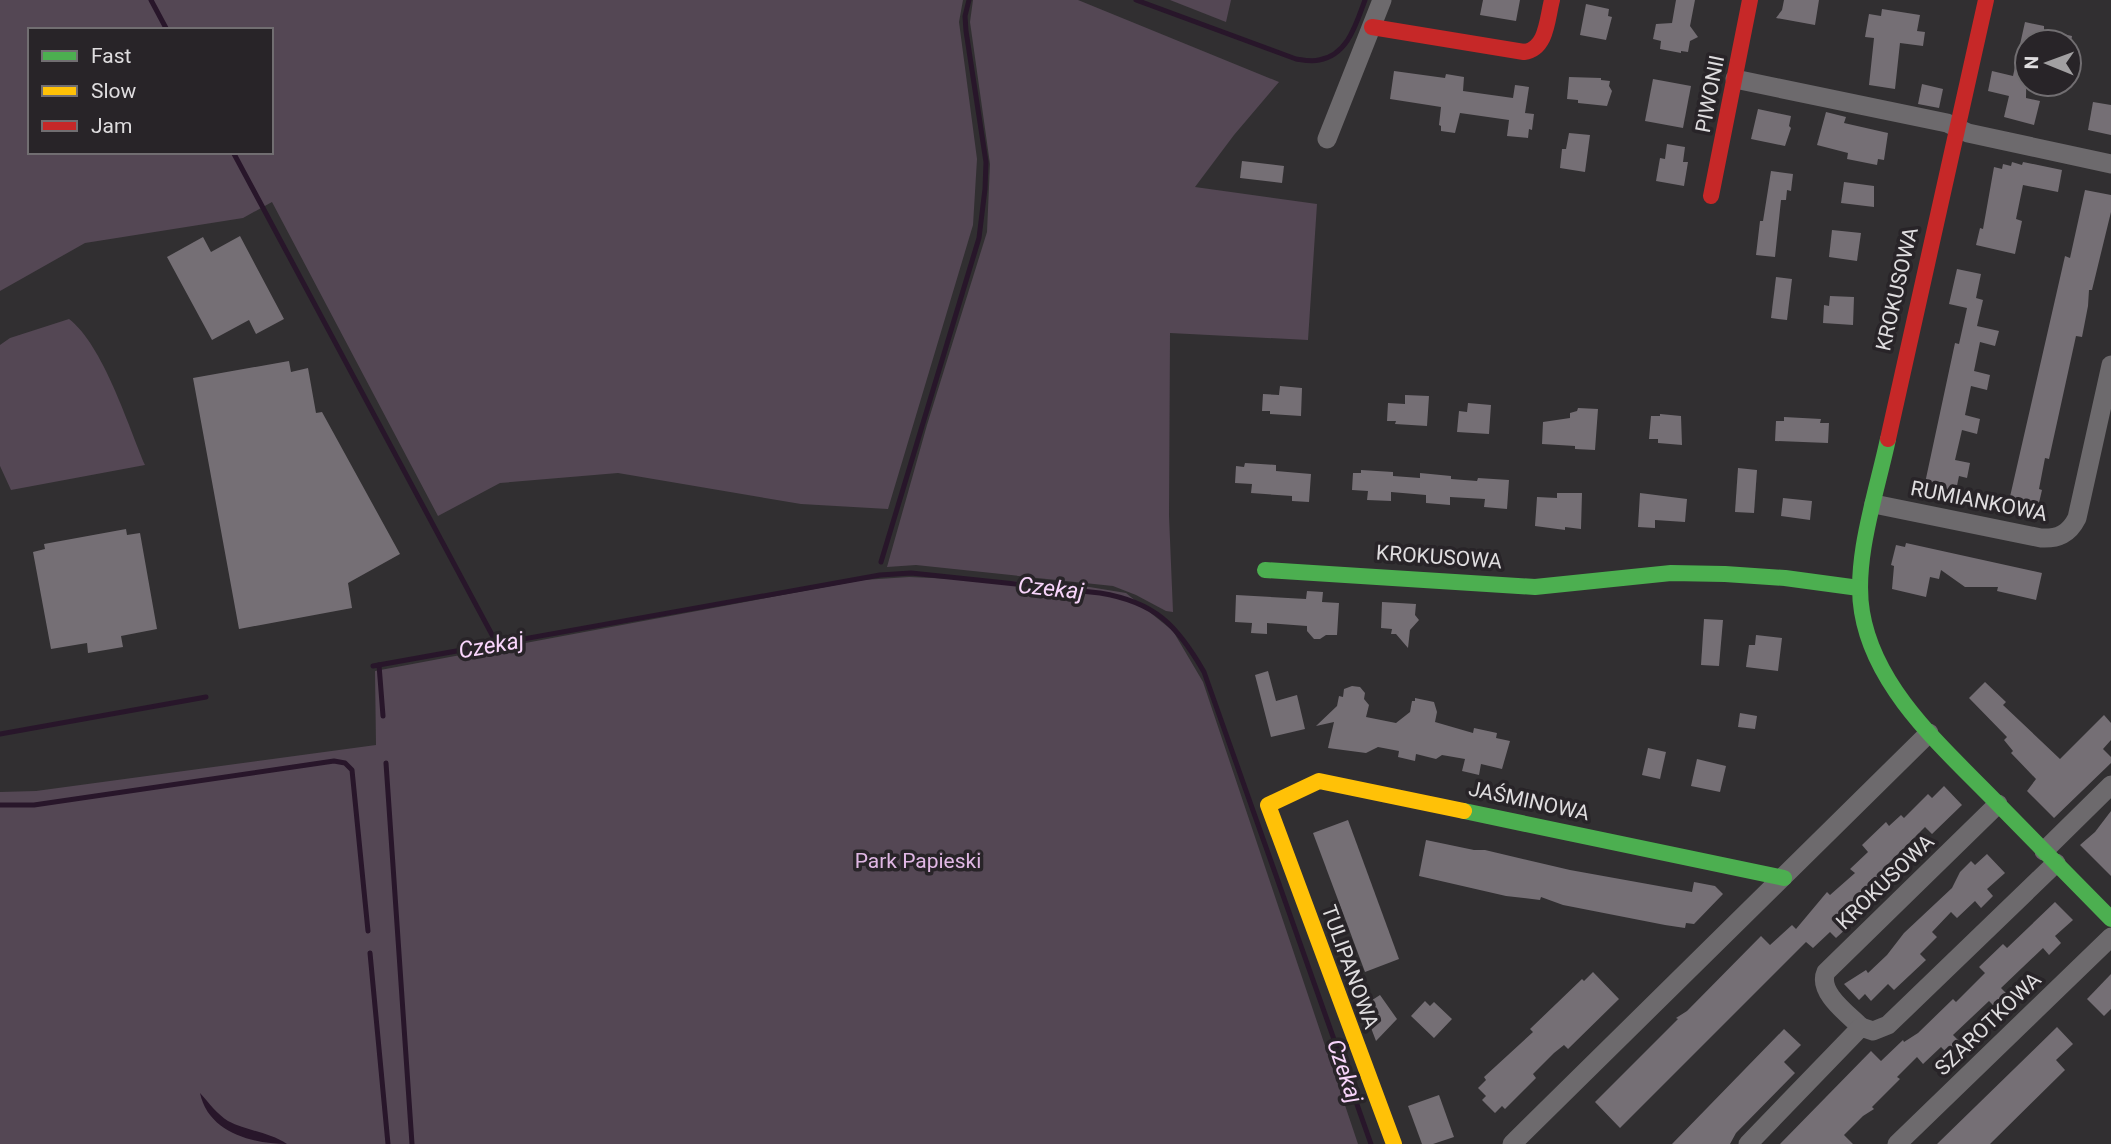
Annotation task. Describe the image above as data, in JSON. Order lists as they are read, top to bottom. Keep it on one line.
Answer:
{"streets":{"street":["PIWONII","KROKUSOWA","RUMIANKOWA","JAŚMINOWA","TULIPANOWA","SZAROTKOWA"]},"crossings":[["KROKUSOWA","RUMIANKOWA"],["JAŚMINOWA","TULIPANOWA"]],"water":["Czekaj"],"parks":["Park Papieski"],"legend":["Fast","Slow","Jam"],"north":"left"}
